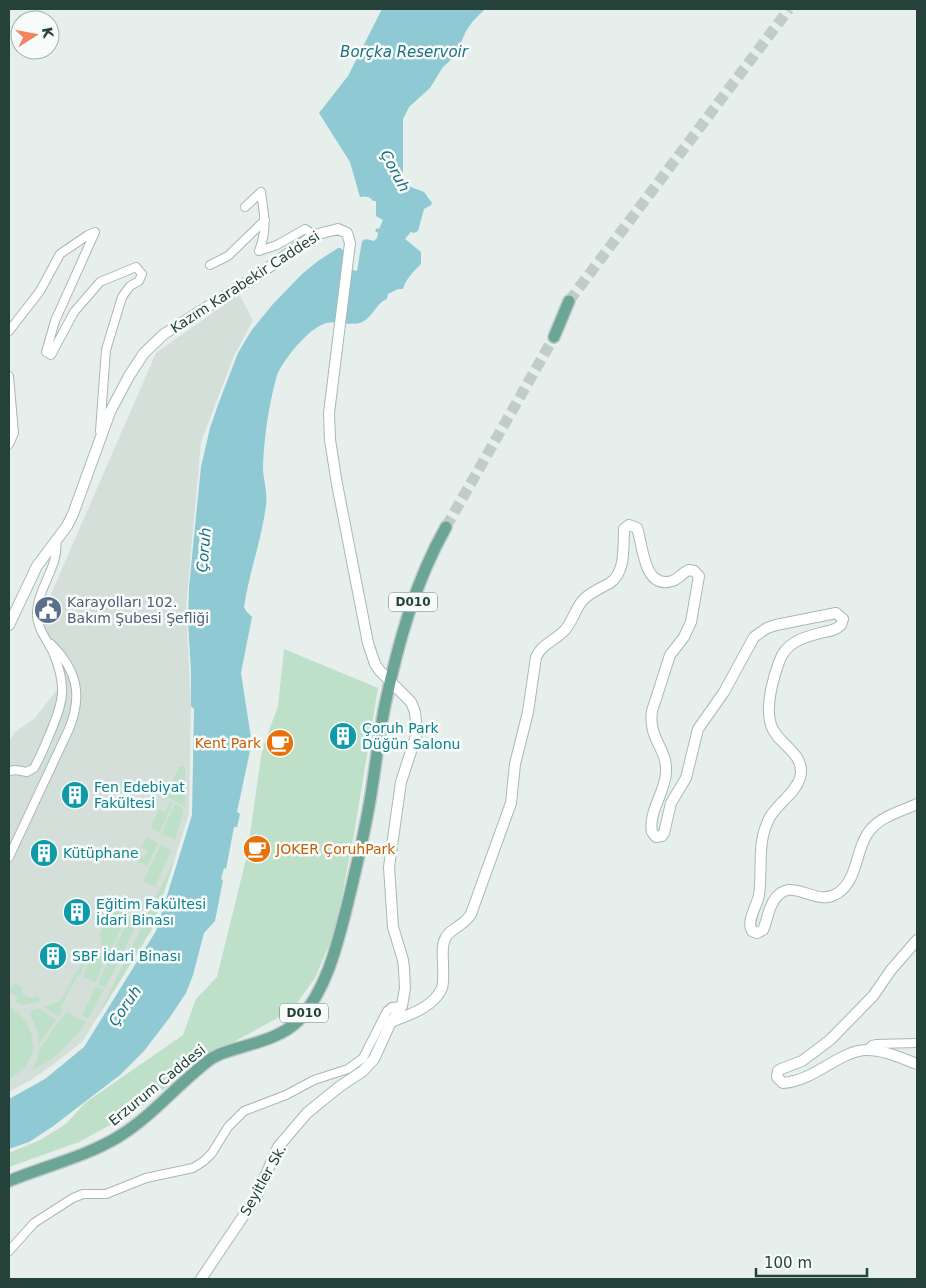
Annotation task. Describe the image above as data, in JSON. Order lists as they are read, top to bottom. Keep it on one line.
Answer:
{"streets":{"main road":["D010","Erzurum Caddesi"],"street":["Kazım Karabekir Caddesi","Seyitler Sk."]},"crossings":[["Kazım Karabekir Caddesi","D010"],["Kazım Karabekir Caddesi","Erzurum Caddesi"],["Kazım Karabekir Caddesi","Seyitler Sk."],["D010","Erzurum Caddesi"]],"water":["Borçka Reservoir","Çoruh"],"places":{"public building":["Karayolları 102. Bakım Şubesi Şefliği"],"building":["Çoruh Park Düğün Salonu","Fen Edebiyat Fakültesi","Kütüphane","Eğitim Fakültesi İdari Binası","SBF İdari Binası"],"cafe":["Kent Park","JOKER ÇoruhPark"]},"scale_bar":"100 m","north":"right"}
